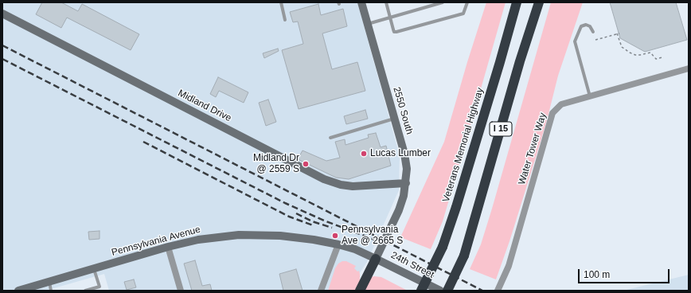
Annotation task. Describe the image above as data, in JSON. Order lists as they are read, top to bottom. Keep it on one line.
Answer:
{"streets":{"highway":["I 15","Veterans Memorial Highway"],"street":["Midland Drive","2550 South","Water Tower Way","Pennsylvania Avenue","24th Street"]},"crossings":[["Midland Drive","2550 South"],["2550 South","Pennsylvania Avenue"],["2550 South","24th Street"],["Pennsylvania Avenue","24th Street"]],"places":["Lucas Lumber","Midland Dr @ 2559 S","Pennsylvania Ave @ 2665 S"],"scale_bar":"100 m"}
